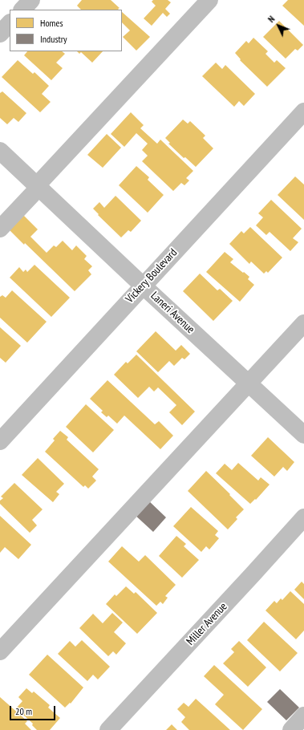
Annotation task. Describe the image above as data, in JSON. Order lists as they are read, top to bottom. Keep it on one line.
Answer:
{"streets":{"street":["Vickery Boulevard","Laneri Avenue","Miller Avenue"]},"crossings":[["Vickery Boulevard","Laneri Avenue"]],"legend":["Homes","Industry"],"scale_bar":"20 m","north":"top left"}
